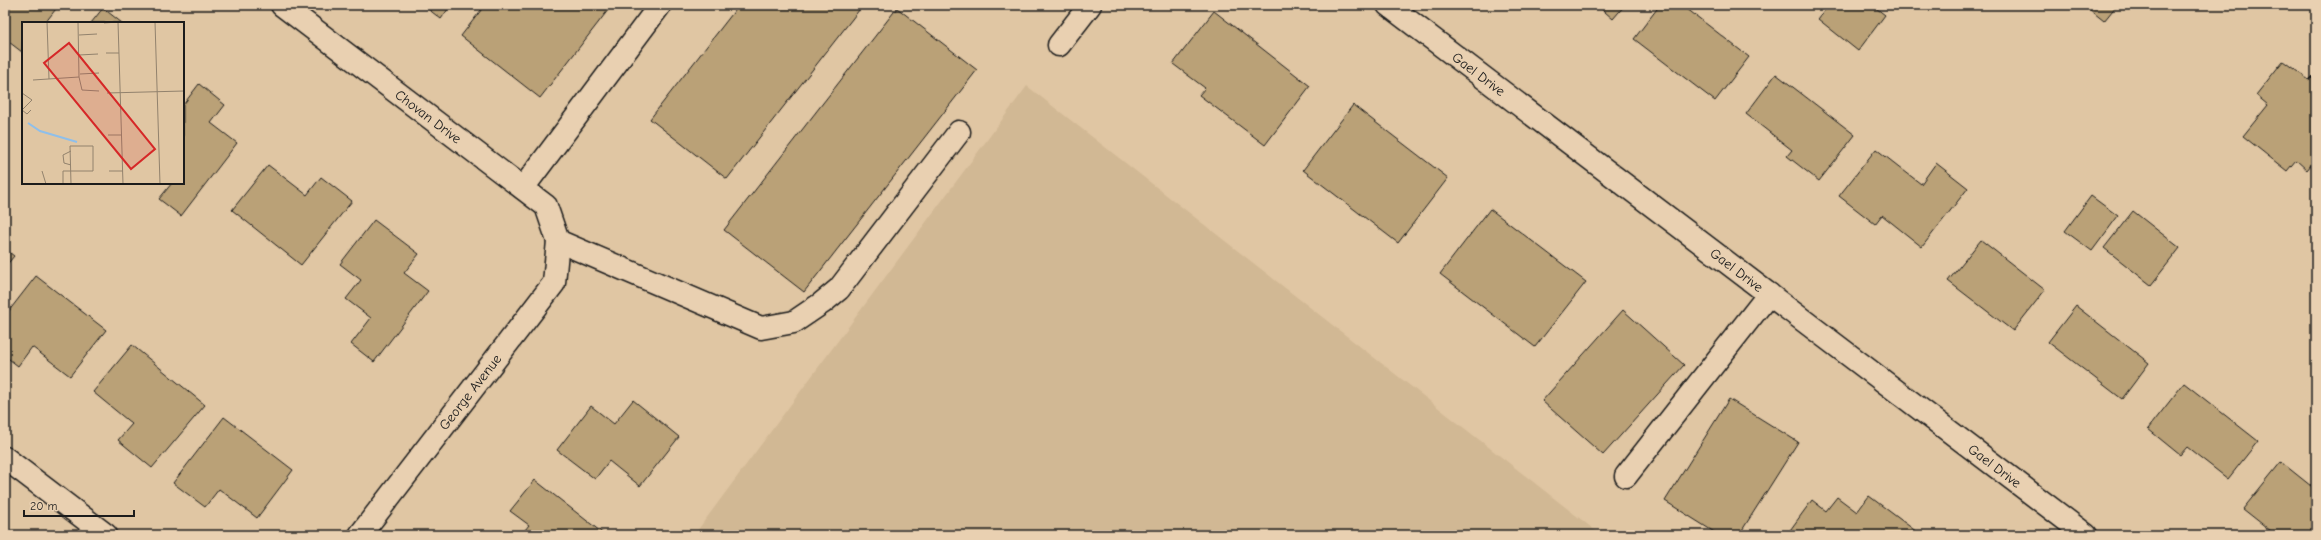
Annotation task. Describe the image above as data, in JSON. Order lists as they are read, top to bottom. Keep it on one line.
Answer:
{"streets":{"street":["Gael Drive","Chovan Drive","George Avenue"]},"crossings":[["Chovan Drive","George Avenue"]],"scale_bar":"20 m"}
